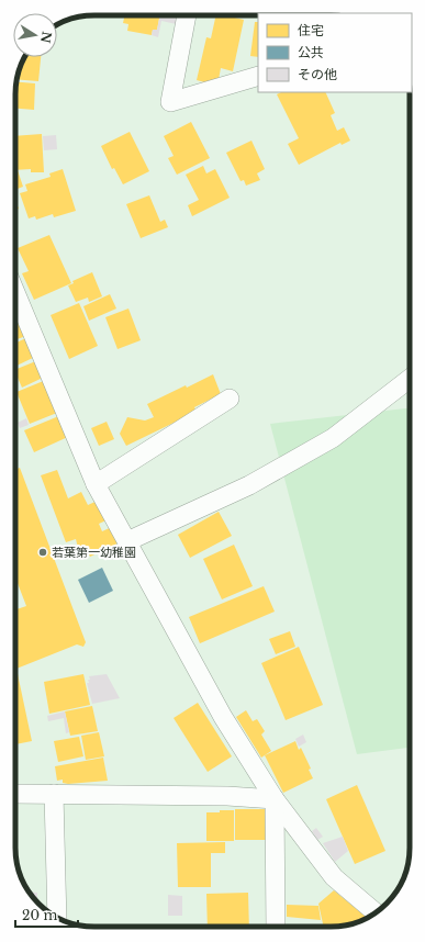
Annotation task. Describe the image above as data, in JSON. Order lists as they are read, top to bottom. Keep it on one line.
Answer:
{"places":["若葉第一幼稚園"],"legend":["住宅","公共","その他"],"scale_bar":"20 m","north":"right"}
